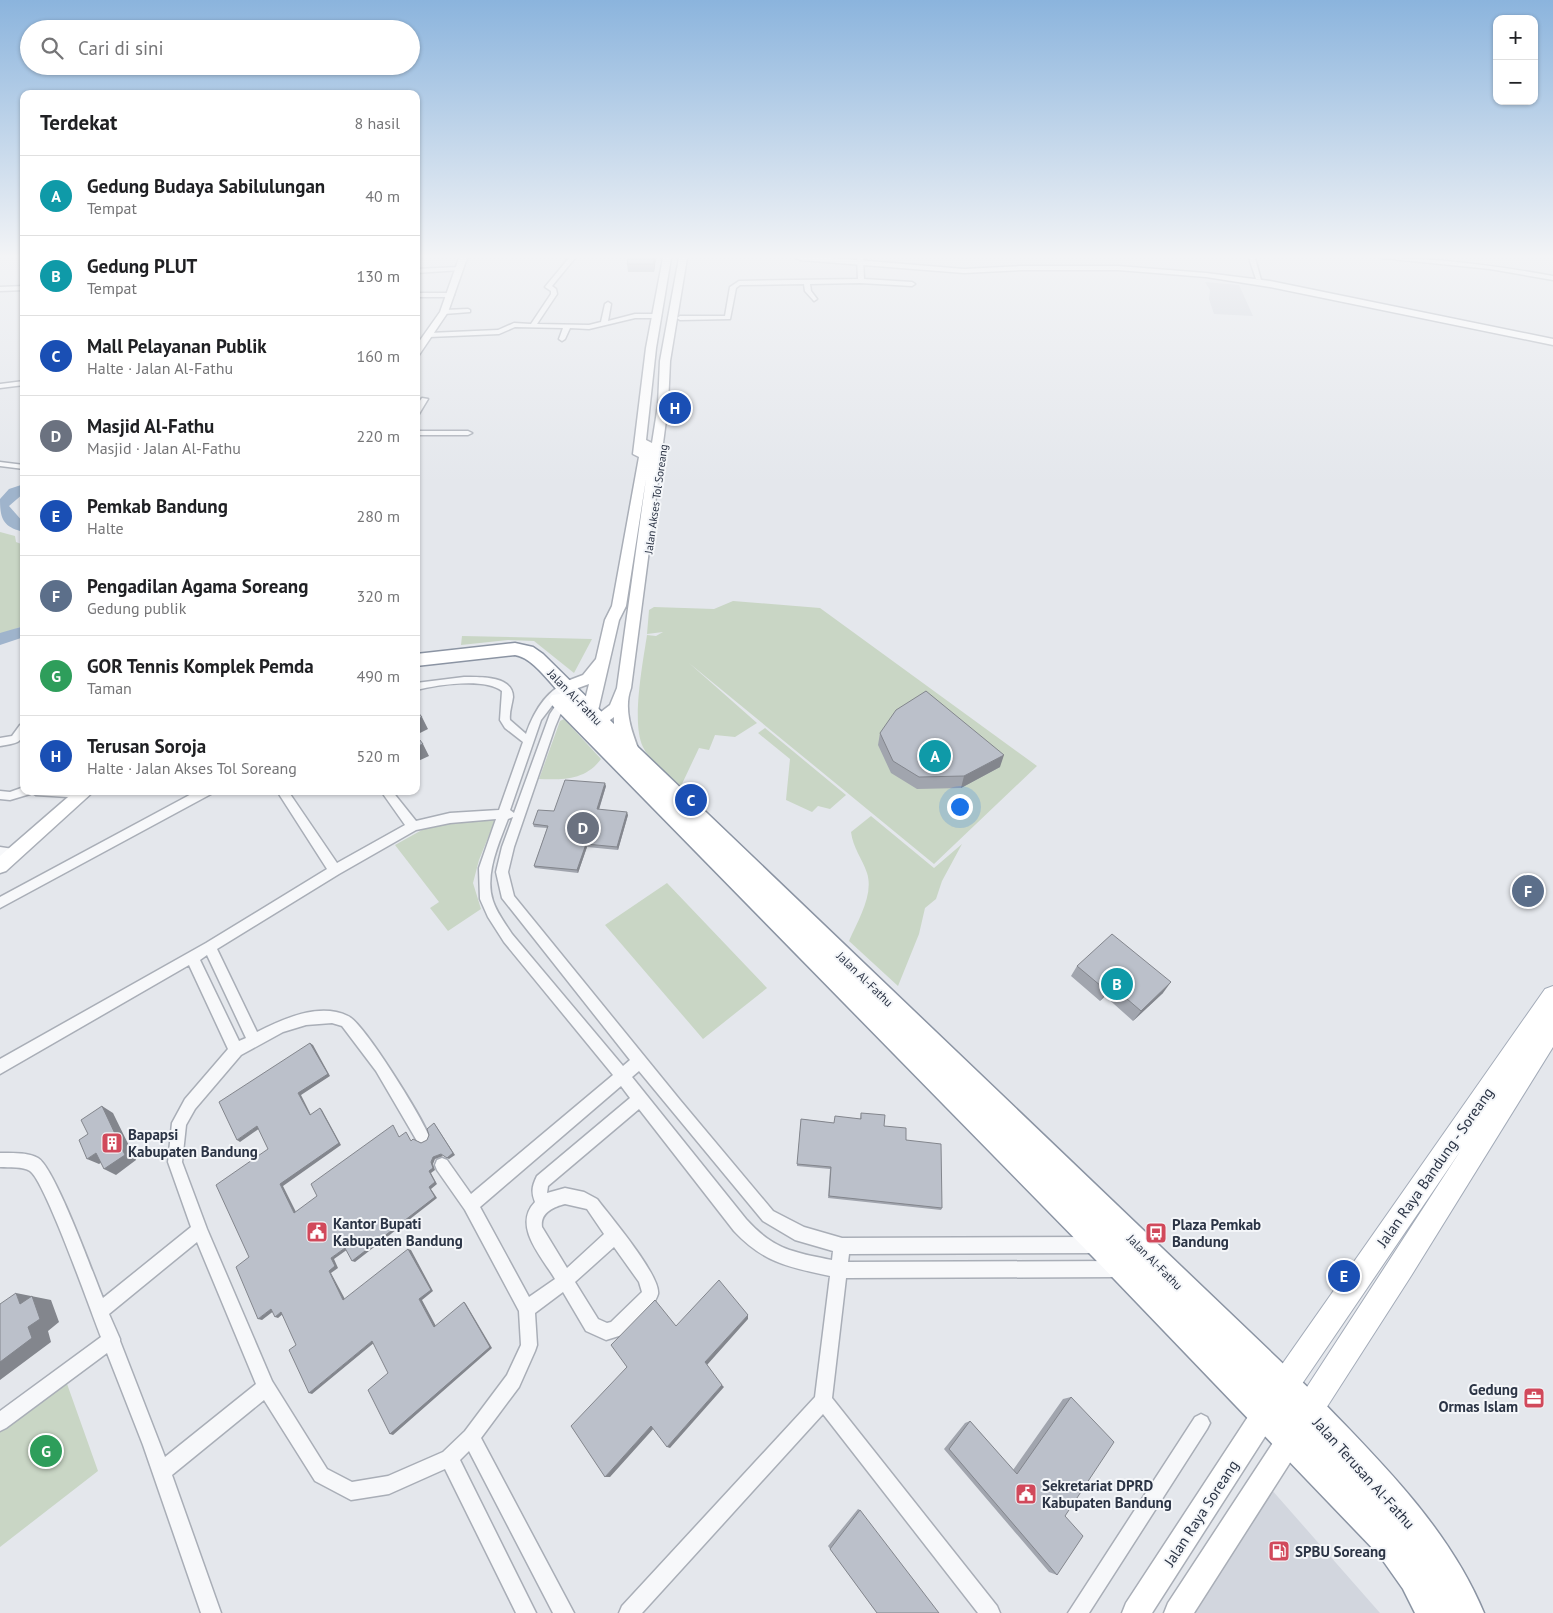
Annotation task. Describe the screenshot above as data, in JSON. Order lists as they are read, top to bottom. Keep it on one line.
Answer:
{"streets":{"highway":["Jalan Al-Fathu","Jalan Terusan Al-Fathu"],"main road":["Jalan Akses Tol Soreang","Jalan Raya Bandung - Soreang","Jalan Raya Soreang"]},"crossings":[["Jalan Akses Tol Soreang","Jalan Al-Fathu"],["Jalan Al-Fathu","Jalan Raya Bandung - Soreang"],["Jalan Al-Fathu","Jalan Terusan Al-Fathu"],["Jalan Al-Fathu","Jalan Raya Soreang"],["Jalan Raya Bandung - Soreang","Jalan Terusan Al-Fathu"],["Jalan Raya Bandung - Soreang","Jalan Raya Soreang"]],"places":{"building":["Bapapsi Kabupaten Bandung"],"public building":["Kantor Bupati Kabupaten Bandung","Sekretariat DPRD Kabupaten Bandung"],"bus stop":["Plaza Pemkab Bandung"],"office":["Gedung Ormas Islam"],"fuel station":["SPBU Soreang"]},"page":{"map_buttons":["+","−"],"search":"Cari di sini","heading":["Terdekat","8 hasil"],"list":[{"mark":"A","name":"Gedung Budaya Sabilulungan","note":"Tempat","value":"40 m"},{"mark":"B","name":"Gedung PLUT","note":"Tempat","value":"130 m"},{"mark":"C","name":"Mall Pelayanan Publik","note":"Halte · Jalan Al-Fathu","value":"160 m"},{"mark":"D","name":"Masjid Al-Fathu","note":"Masjid · Jalan Al-Fathu","value":"220 m"},{"mark":"E","name":"Pemkab Bandung","note":"Halte","value":"280 m"},{"mark":"F","name":"Pengadilan Agama Soreang","note":"Gedung publik","value":"320 m"},{"mark":"G","name":"GOR Tennis Komplek Pemda","note":"Taman","value":"490 m"},{"mark":"H","name":"Terusan Soroja","note":"Halte · Jalan Akses Tol Soreang","value":"520 m"}],"pins":["H","A","C","D","F","B","E","G"]}}
